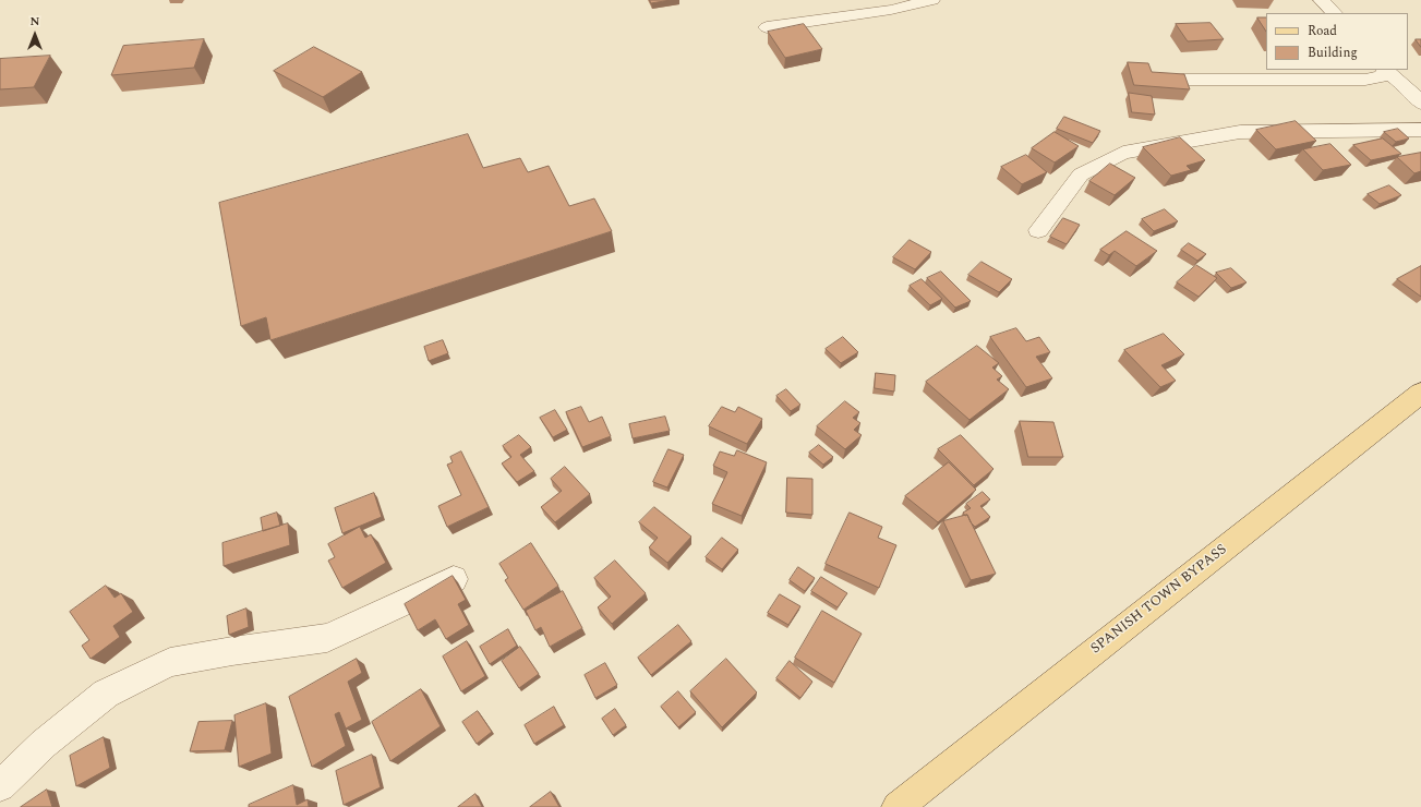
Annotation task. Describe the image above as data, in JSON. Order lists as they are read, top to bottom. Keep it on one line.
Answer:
{"streets":{"main road":["SPANISH TOWN BYPASS"]},"legend":["Road","Building"],"north":"top"}
